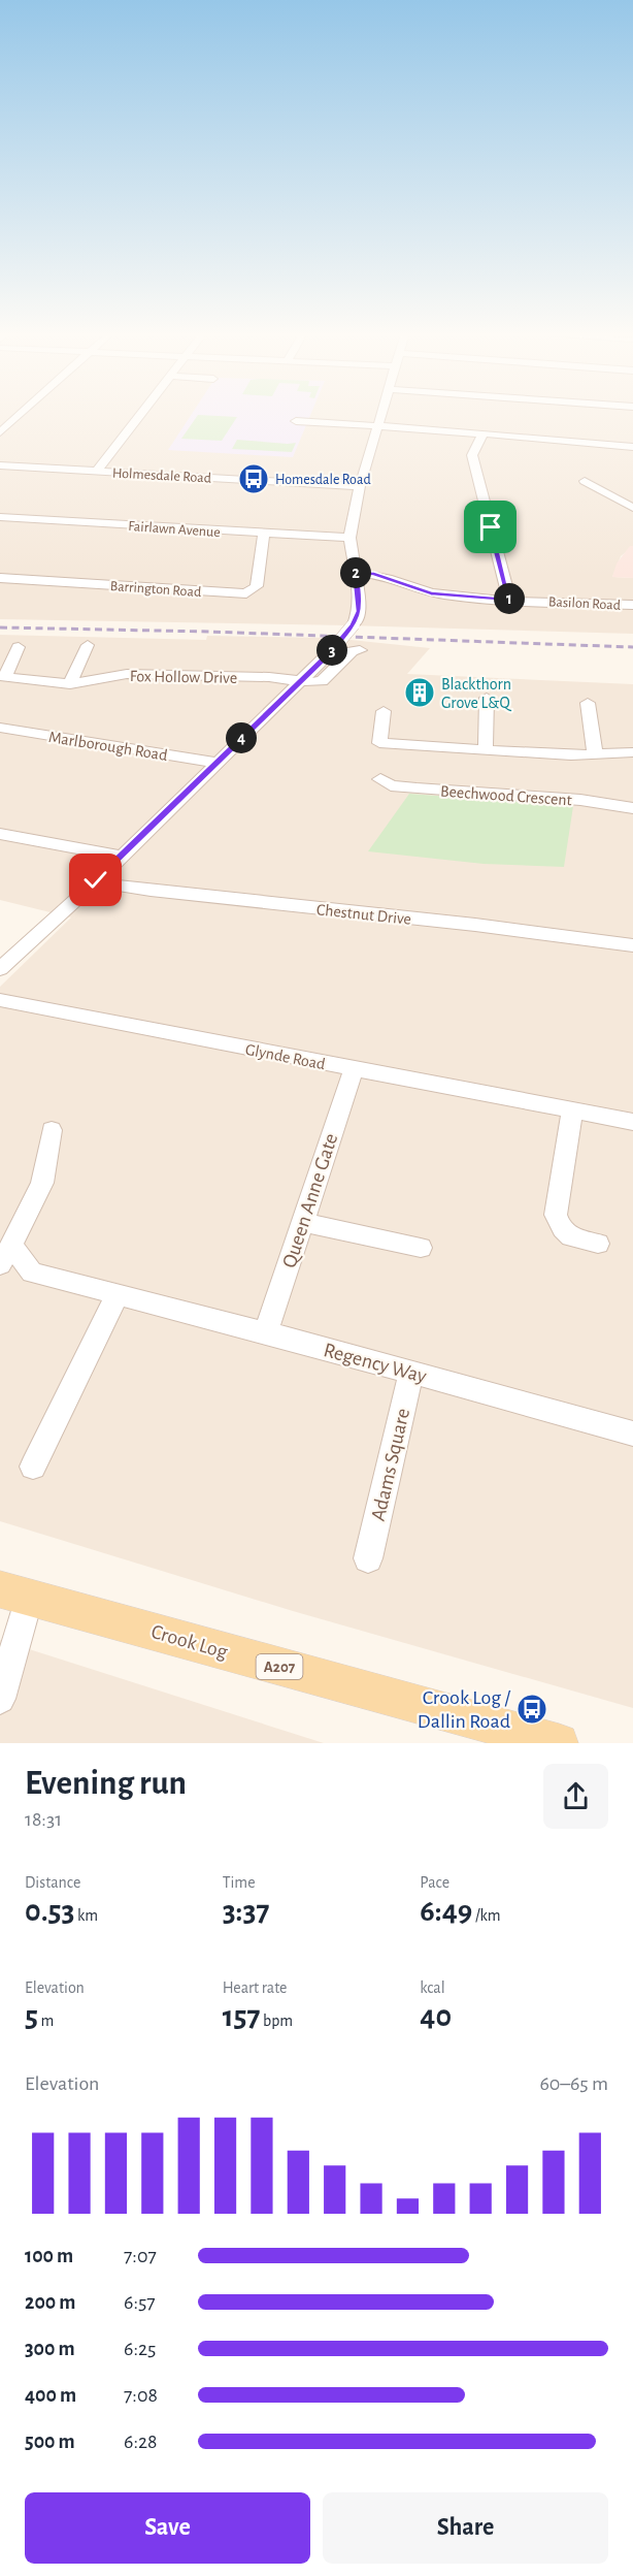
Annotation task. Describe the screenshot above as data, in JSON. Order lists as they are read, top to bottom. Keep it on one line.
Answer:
{"streets":{"main road":["Crook Log","A207"],"street":["Holmesdale Road","Fairlawn Avenue","Barrington Road","Basilon Road","Fox Hollow Drive","Marlborough Road","Beechwood Crescent","Chestnut Drive","Glynde Road","Queen Anne Gate","Regency Way","Adams Square"]},"crossings":[["Fairlawn Avenue","Barrington Road"],["Glynde Road","Queen Anne Gate"],["Queen Anne Gate","Regency Way"],["Regency Way","Adams Square"]],"places":{"bus stop":["Homesdale Road","Crook Log / Dallin Road"],"building":["Blackthorn Grove L&Q"]},"page":{"pins":["2","1","3","4"],"heading":["Evening run","18:31"],"stats":[["Distance","0.53 km"],["Time","3:37"],["Pace","6:49 /km"],["Elevation","5 m"],["Heart rate","157 bpm"],["kcal","40"]],"chart":["Elevation","60–65 m"],"list":[{"name":"100 m","note":"7:07"},{"name":"200 m","note":"6:57"},{"name":"300 m","note":"6:25"},{"name":"400 m","note":"7:08"},{"name":"500 m","note":"6:28"}],"buttons":["Save","Share"]}}
